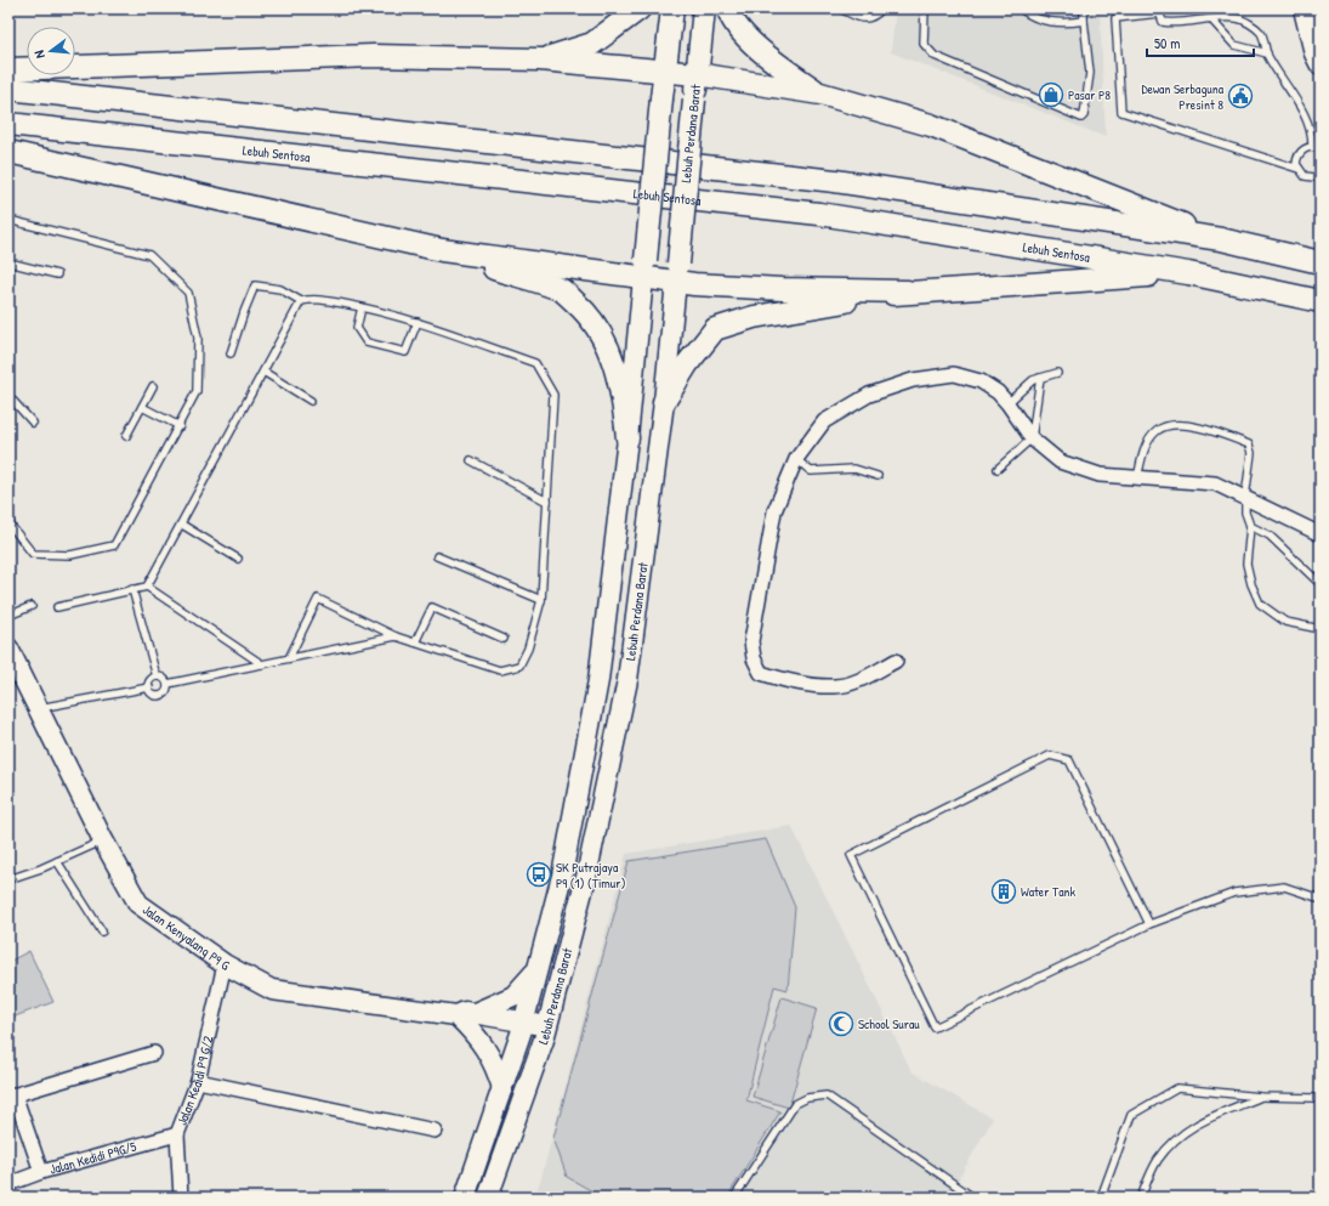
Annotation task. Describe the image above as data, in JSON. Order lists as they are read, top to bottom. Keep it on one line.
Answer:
{"streets":{"main road":["Lebuh Perdana Barat","Lebuh Sentosa"],"street":["Jalan Kenyalang P9 G","Jalan Kedidi P9 G/2","Jalan Kedidi P9G/5"]},"crossings":[["Lebuh Perdana Barat","Jalan Kenyalang P9 G"],["Jalan Kenyalang P9 G","Jalan Kedidi P9 G/2"],["Jalan Kedidi P9 G/2","Jalan Kedidi P9G/5"]],"places":{"shop":["Pasar P8"],"public building":["Dewan Serbaguna Presint 8"],"bus stop":["SK Putrajaya P9 (1) (Timur)"],"building":["Water Tank"],"mosque":["School Surau"]},"scale_bar":"50 m","north":"left"}
